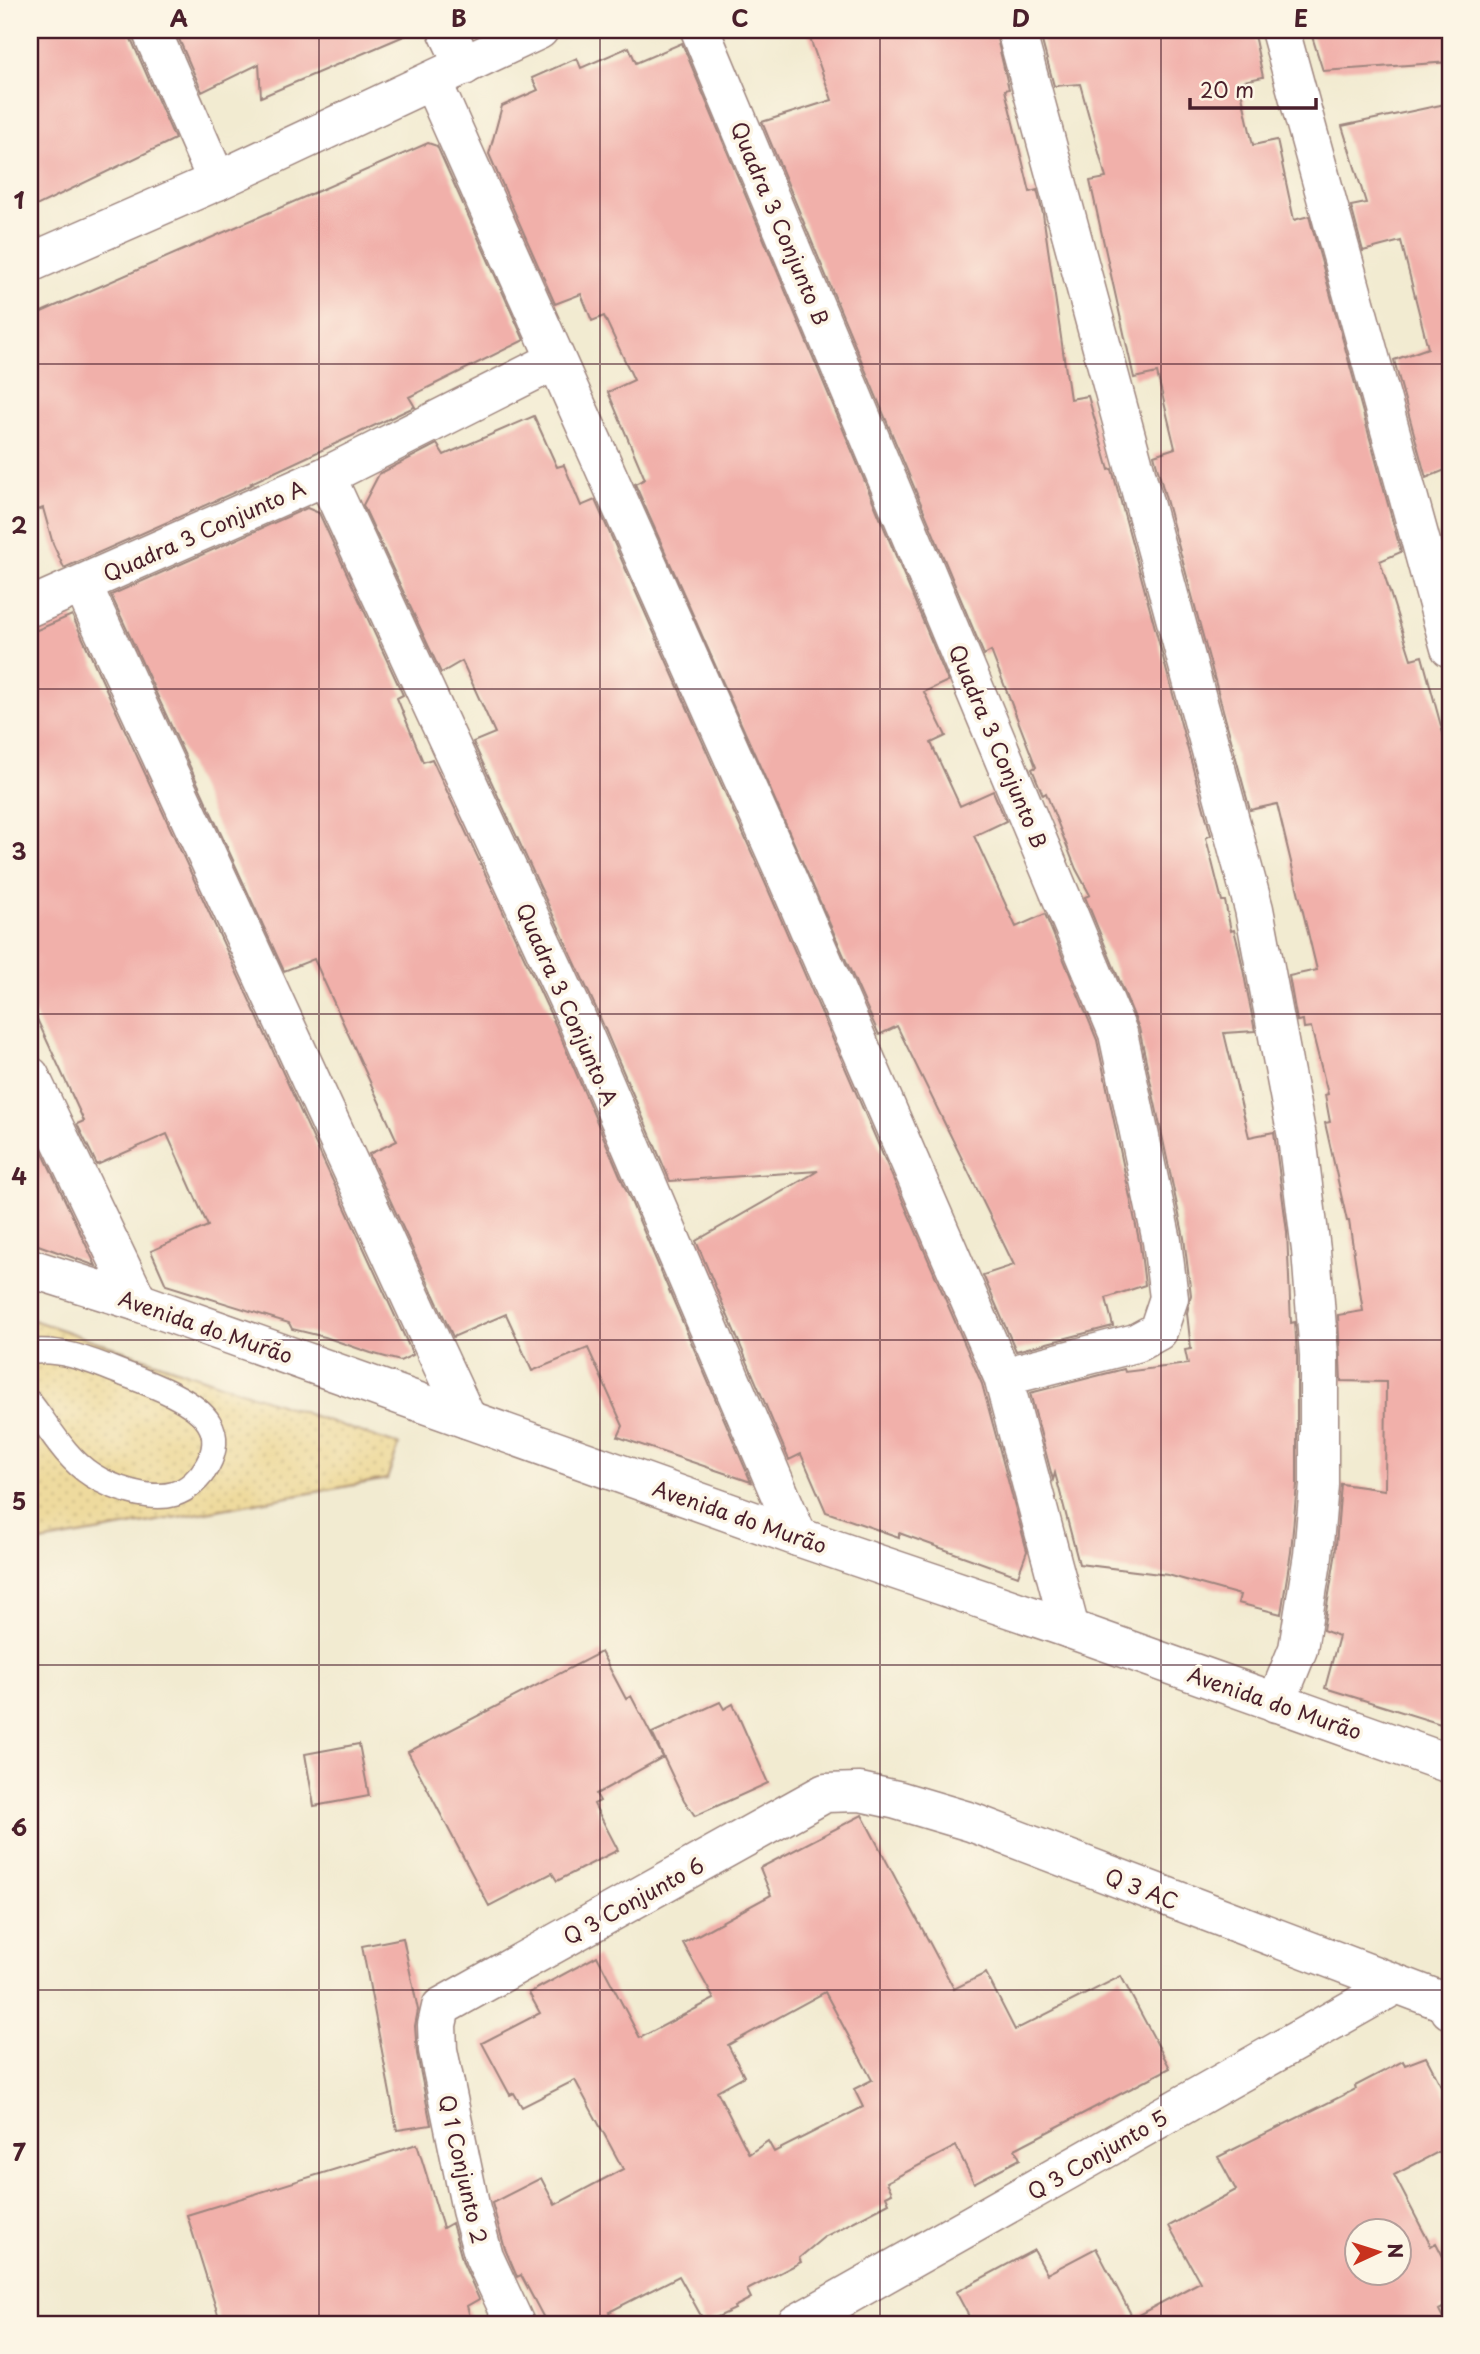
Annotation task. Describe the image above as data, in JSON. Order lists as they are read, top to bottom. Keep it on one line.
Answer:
{"streets":{"street":["Quadra 3 Conjunto B","Quadra 3 Conjunto A","Avenida do Murão","Q 3 AC","Q 3 Conjunto 6","Q 3 Conjunto 5","Q 1 Conjunto 2"]},"crossings":[["Quadra 3 Conjunto A","Avenida do Murão"],["Q 3 AC","Q 3 Conjunto 6"],["Q 3 AC","Q 3 Conjunto 5"],["Q 3 Conjunto 6","Q 1 Conjunto 2"]],"scale_bar":"20 m","north":"right","grid":{"columns":["A","B","C","D","E"],"rows":["1","2","3","4","5","6","7"]}}
